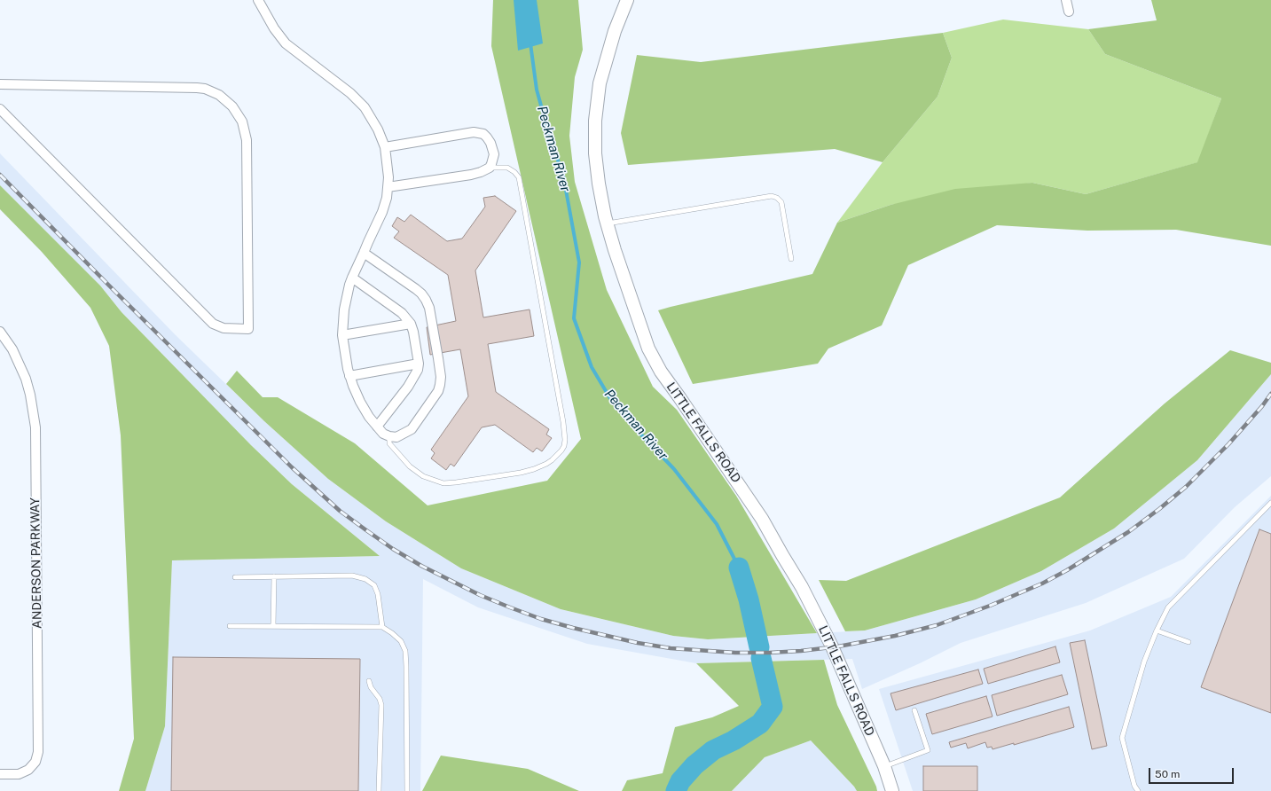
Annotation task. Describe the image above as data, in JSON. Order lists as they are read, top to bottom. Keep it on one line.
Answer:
{"streets":{"street":["LITTLE FALLS ROAD","ANDERSON PARKWAY"]},"water":["Peckman River"],"scale_bar":"50 m"}
